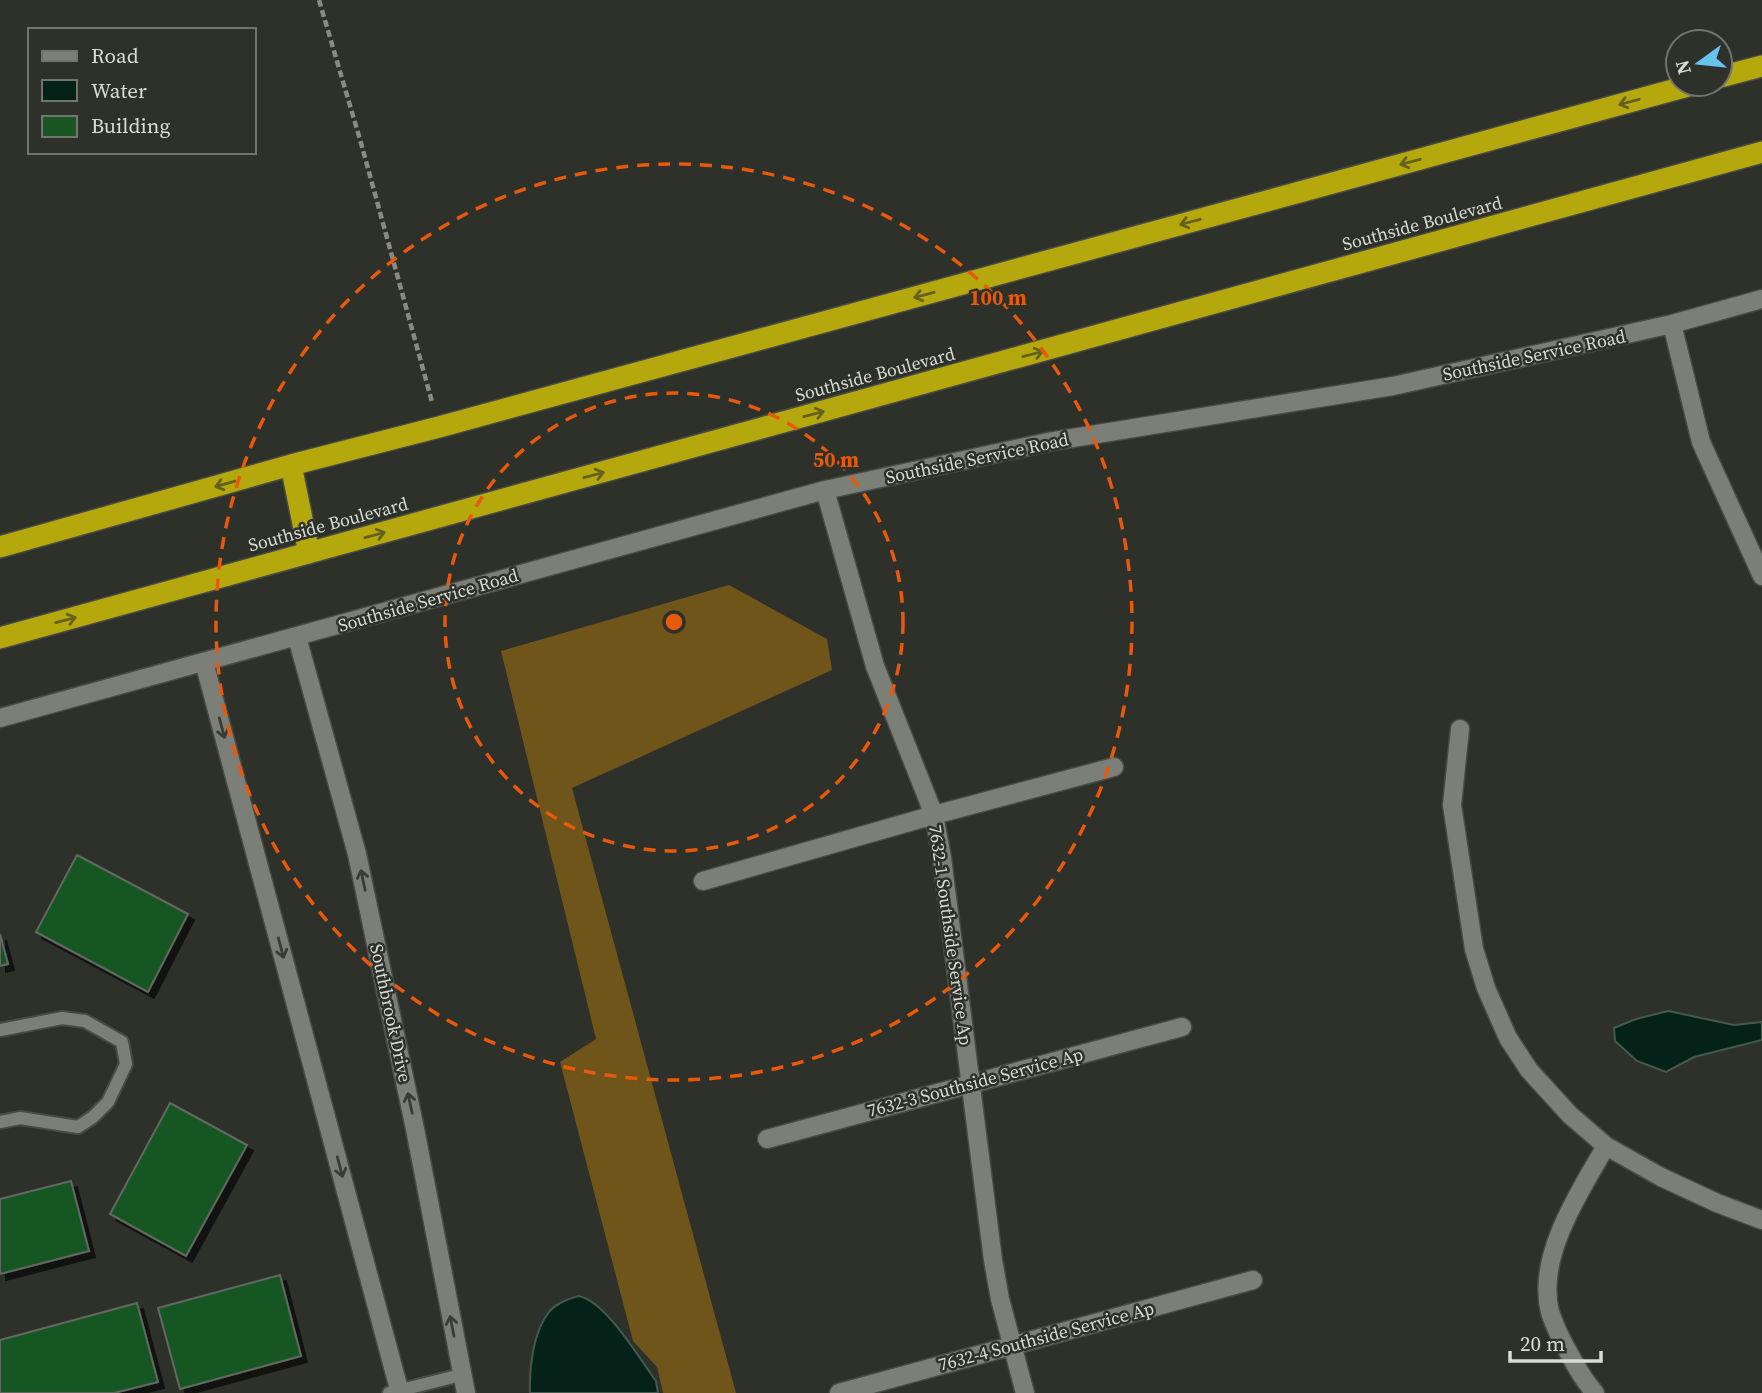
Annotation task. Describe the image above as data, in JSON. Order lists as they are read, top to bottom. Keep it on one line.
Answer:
{"streets":{"highway":["Southside Boulevard"],"street":["Southside Service Road","7632-1 Southside Service Ap","Southbrook Drive","7632-3 Southside Service Ap","7632-4 Southside Service Ap"]},"crossings":[["Southside Service Road","7632-1 Southside Service Ap"],["Southside Service Road","Southbrook Drive"],["7632-1 Southside Service Ap","7632-3 Southside Service Ap"],["7632-1 Southside Service Ap","7632-4 Southside Service Ap"]],"legend":["Road","Water","Building"],"scale_bar":"20 m","north":"left","rings":["100 m","50 m"]}
